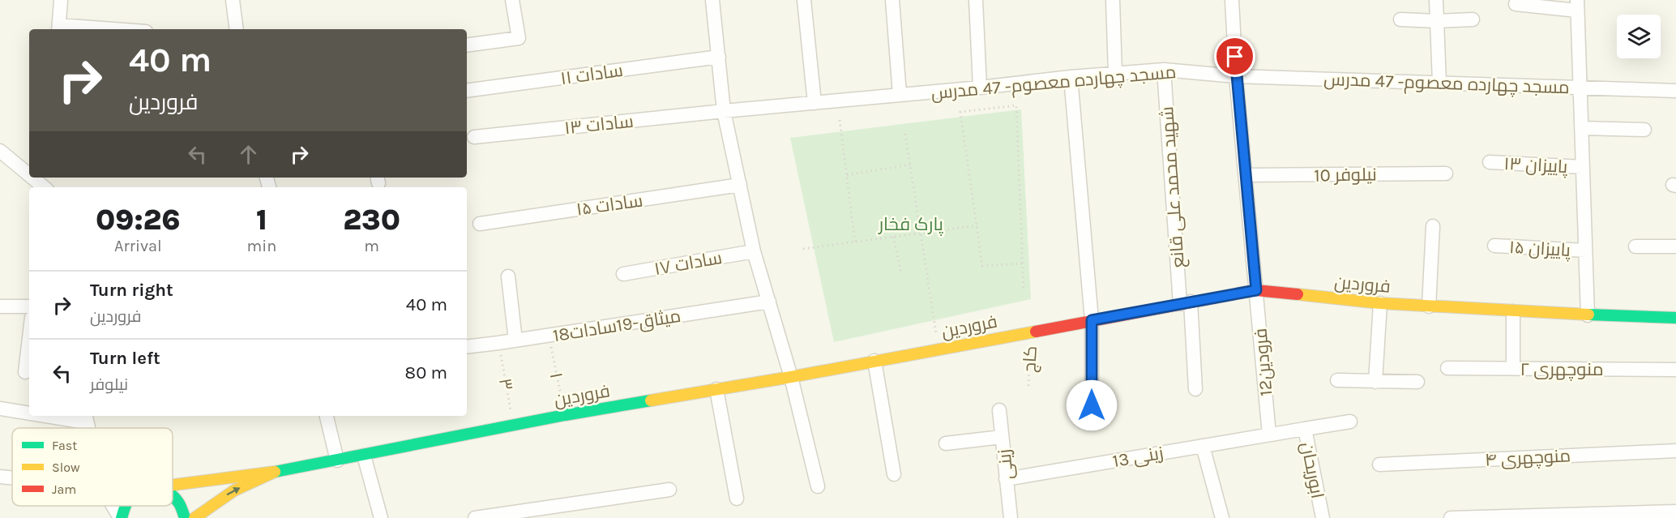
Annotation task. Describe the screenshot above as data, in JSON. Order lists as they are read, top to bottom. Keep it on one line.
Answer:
{"streets":{"street":["سادات ۱۱","مسجد چهارده معصوم- 47 مدرس","سادات ۱۳","پاییزان ۱۳","نیلوفر 10","شهید محمد علی قانع","سادات ۱۵","پاییزان ۱۵","سادات ۱۷","فروردین","18میثاق-19سادات","12فرودین","منوچهری ۲","زینی 13","منوچهری ۴","زینی","ابوریحان"],"path":["کاج","۱","۳"]},"crossings":[["مسجد چهارده معصوم- 47 مدرس","سادات ۱۳"],["مسجد چهارده معصوم- 47 مدرس","شهید محمد علی قانع"],["مسجد چهارده معصوم- 47 مدرس","12فرودین"],["نیلوفر 10","12فرودین"],["شهید محمد علی قانع","فروردین"],["فروردین","کاج"],["فروردین","12فرودین"],["فروردین","۱"],["فروردین","۳"],["18میثاق-19سادات","۱"],["18میثاق-19سادات","۳"],["12فرودین","زینی 13"],["12فرودین","ابوریحان"],["زینی 13","زینی"],["زینی 13","ابوریحان"]],"parks":["پارک فخار"],"legend":["Fast","Slow","Jam"],"page":{"turn":["40 m","فروردین"],"eta":["09:26","Arrival","1","min","230","m"],"list":[{"name":"Turn right","note":"فروردین","value":"40 m"},{"name":"Turn left","note":"نیلوفر","value":"80 m"}]}}
